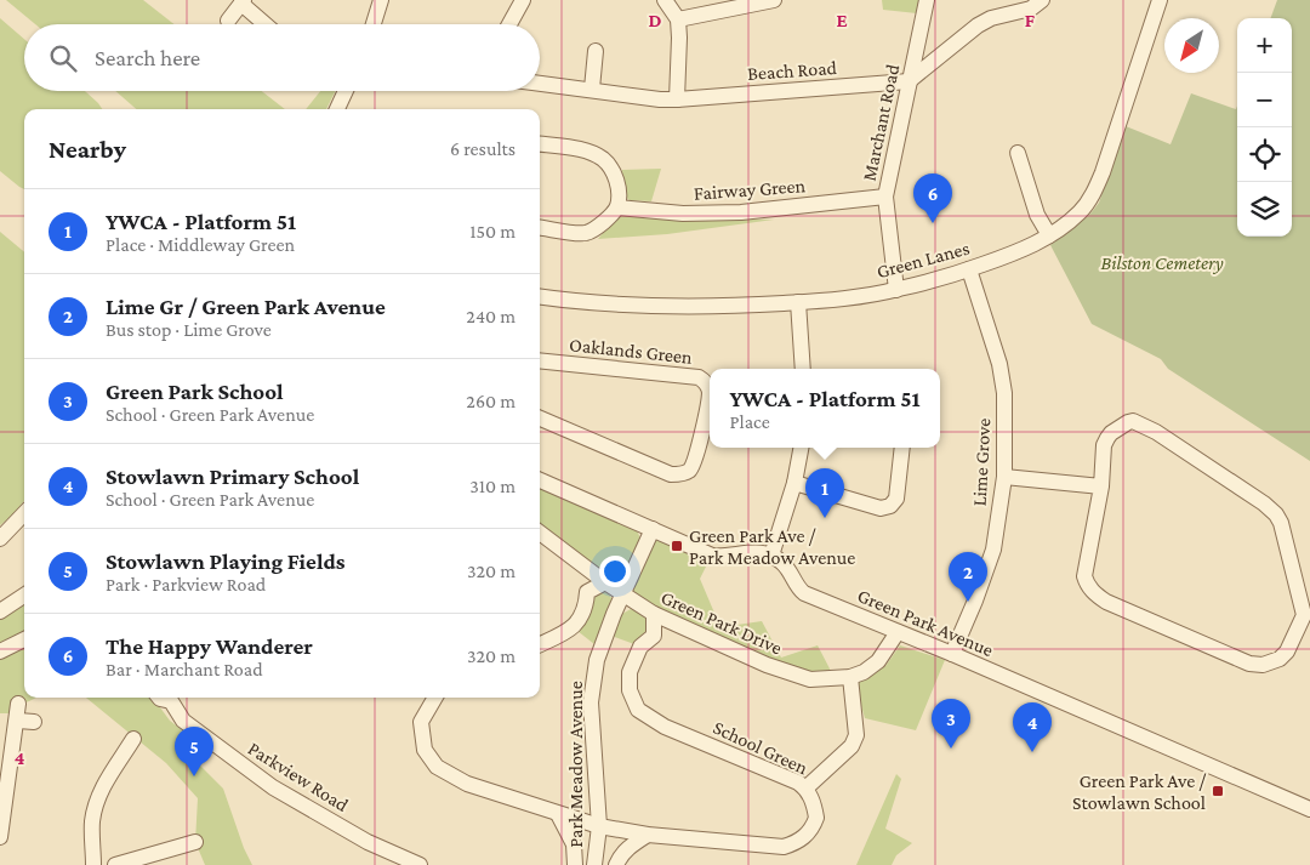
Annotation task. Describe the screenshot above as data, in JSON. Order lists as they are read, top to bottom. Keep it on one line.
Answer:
{"streets":{"street":["Beach Road","Marchant Road","Fairway Green","Green Lanes","Oaklands Green","Lime Grove","Green Park Drive","Green Park Avenue","School Green","Park Meadow Avenue","Parkview Road"]},"crossings":[["Beach Road","Marchant Road"],["Marchant Road","Fairway Green"],["Marchant Road","Green Lanes"],["Green Lanes","Lime Grove"],["Lime Grove","Green Park Avenue"],["Green Park Drive","Green Park Avenue"],["Green Park Drive","Park Meadow Avenue"],["School Green","Park Meadow Avenue"]],"parks":["Bilston Cemetery"],"places":{"transit":["Green Park Ave / Park Meadow Avenue","Green Park Ave / Stowlawn School"]},"north":"bottom left","page":{"map_buttons":["+","−"],"search":"Search here","heading":["Nearby","6 results"],"pins":["6","1","2","3","4","5"],"list":[{"mark":"1","name":"YWCA - Platform 51","note":"Place · Middleway Green","value":"150 m"},{"mark":"2","name":"Lime Gr / Green Park Avenue","note":"Bus stop · Lime Grove","value":"240 m"},{"mark":"3","name":"Green Park School","note":"School · Green Park Avenue","value":"260 m"},{"mark":"4","name":"Stowlawn Primary School","note":"School · Green Park Avenue","value":"310 m"},{"mark":"5","name":"Stowlawn Playing Fields","note":"Park · Parkview Road","value":"320 m"},{"mark":"6","name":"The Happy Wanderer","note":"Bar · Marchant Road","value":"320 m"}],"popup":["YWCA - Platform 51","Place"]},"grid":{"columns":["D","E","F"],"rows":["4"]}}
